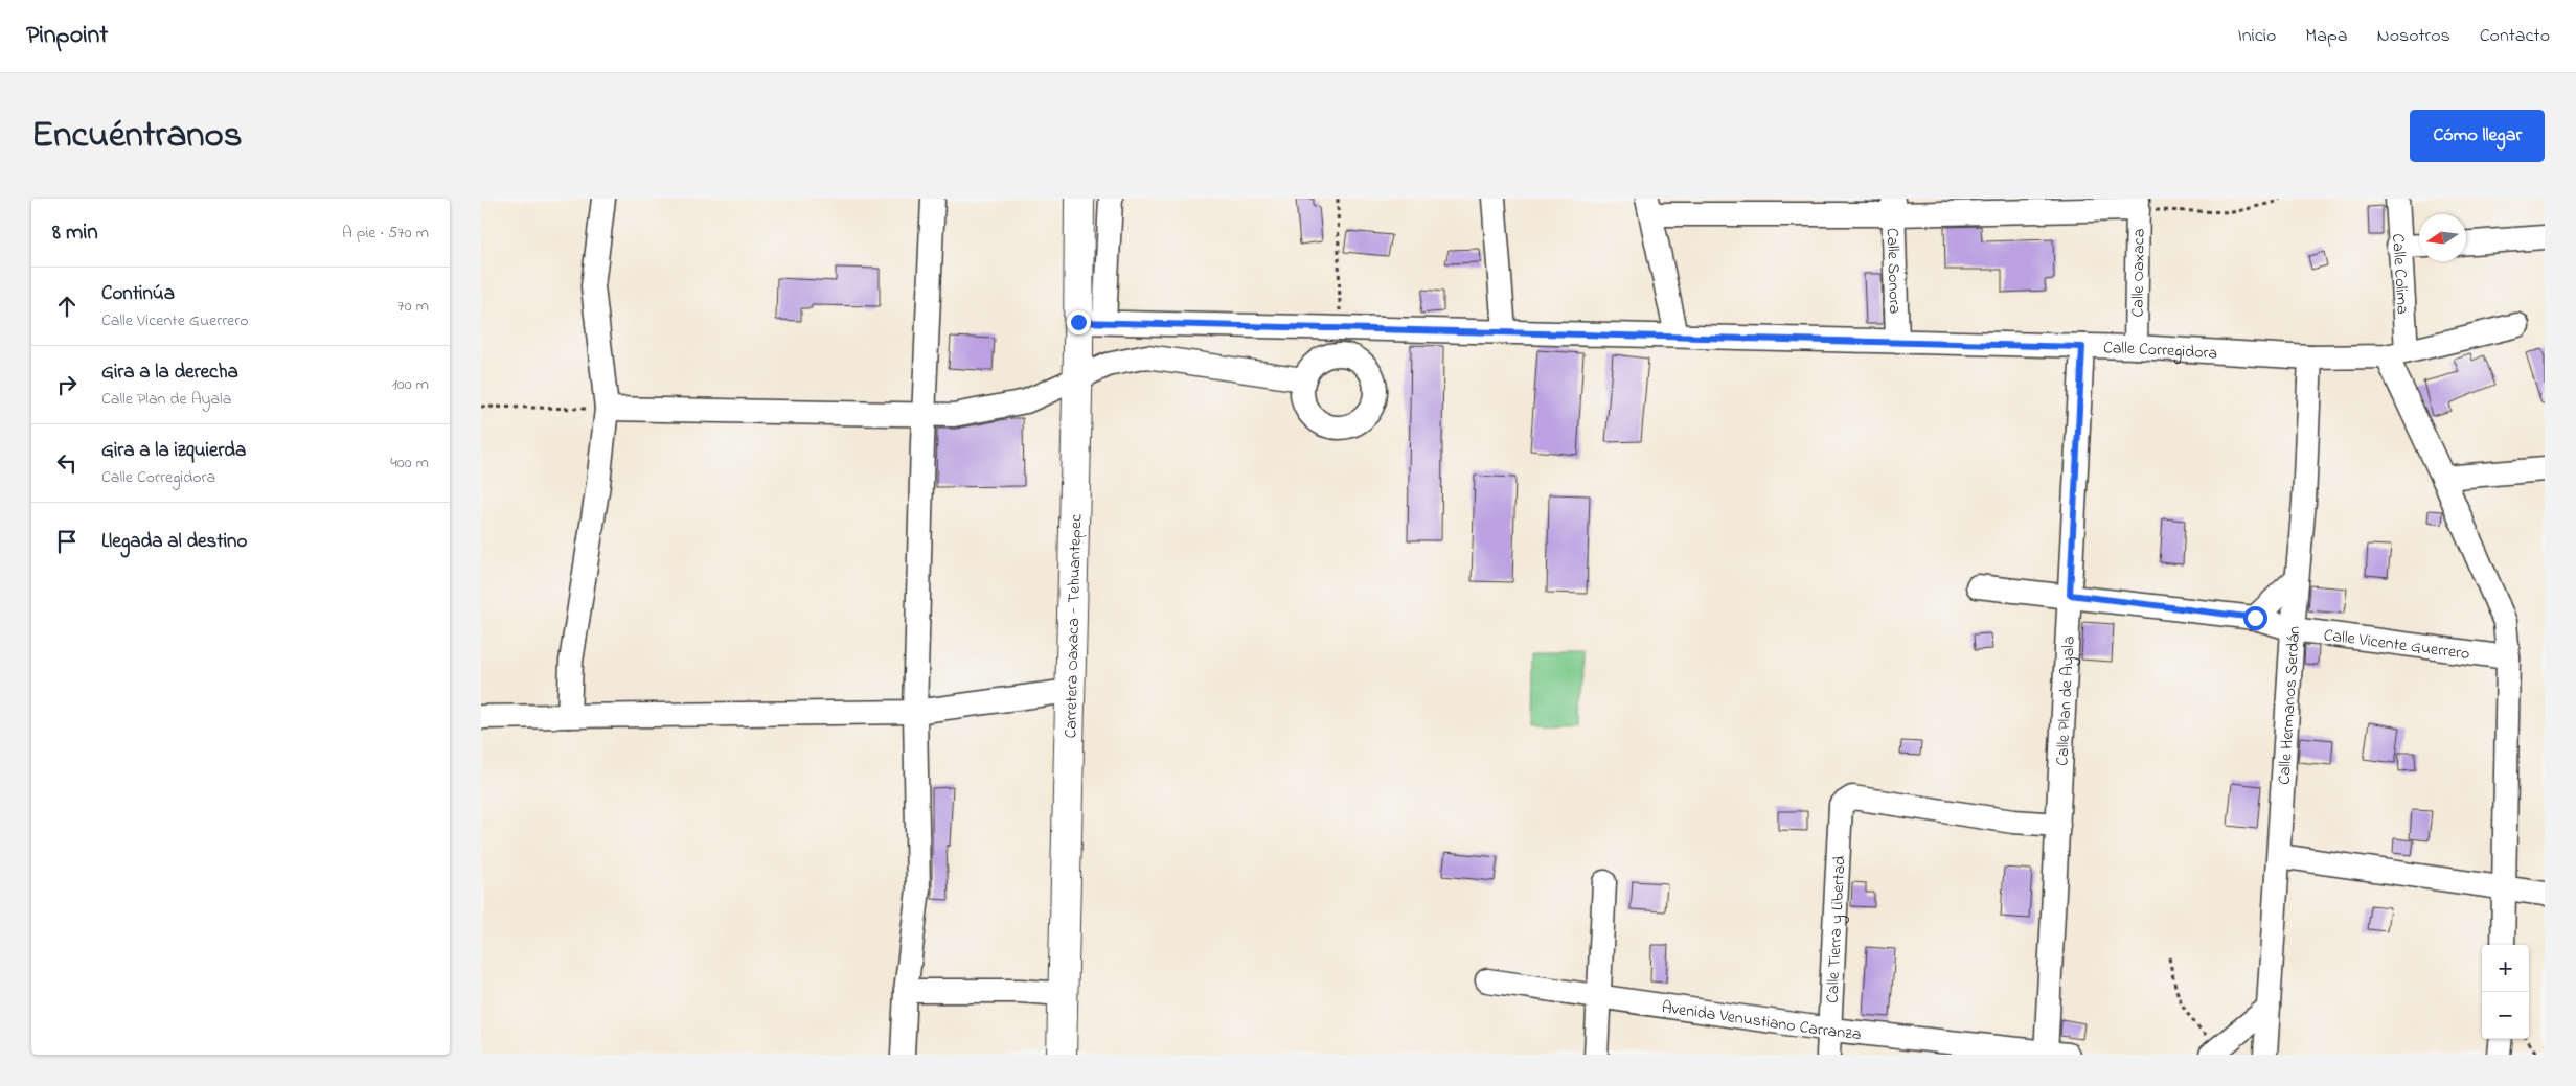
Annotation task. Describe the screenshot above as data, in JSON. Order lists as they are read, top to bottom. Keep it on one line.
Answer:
{"streets":{"main road":["Carretera Oaxaca - Tehuantepec"],"street":["Calle Sonora","Calle Oaxaca","Calle Colima","Calle Corregidora","Calle Vicente Guerrero","Calle Plan de Ayala","Calle Hermanos Serdán","Calle Tierra y Libertad","Avenida Venustiano Carranza"]},"crossings":[["Calle Sonora","Calle Corregidora"],["Calle Oaxaca","Calle Corregidora"],["Calle Colima","Calle Corregidora"],["Calle Corregidora","Carretera Oaxaca - Tehuantepec"],["Calle Corregidora","Calle Plan de Ayala"],["Calle Corregidora","Calle Hermanos Serdán"],["Calle Vicente Guerrero","Calle Plan de Ayala"],["Calle Vicente Guerrero","Calle Hermanos Serdán"],["Calle Plan de Ayala","Calle Tierra y Libertad"],["Calle Plan de Ayala","Avenida Venustiano Carranza"],["Calle Tierra y Libertad","Avenida Venustiano Carranza"]],"north":"left","page":{"header":"Pinpoint","nav":["Inicio","Mapa","Nosotros","Contacto"],"title":"Encuéntranos","buttons":"Cómo llegar","heading":["8 min","A pie · 570 m"],"list":[["Continúa","Calle Vicente Guerrero","70 m"],["Gira a la derecha","Calle Plan de Ayala","100 m"],["Gira a la izquierda","Calle Corregidora","400 m"],"Llegada al destino"],"map_buttons":["+","−"]}}
